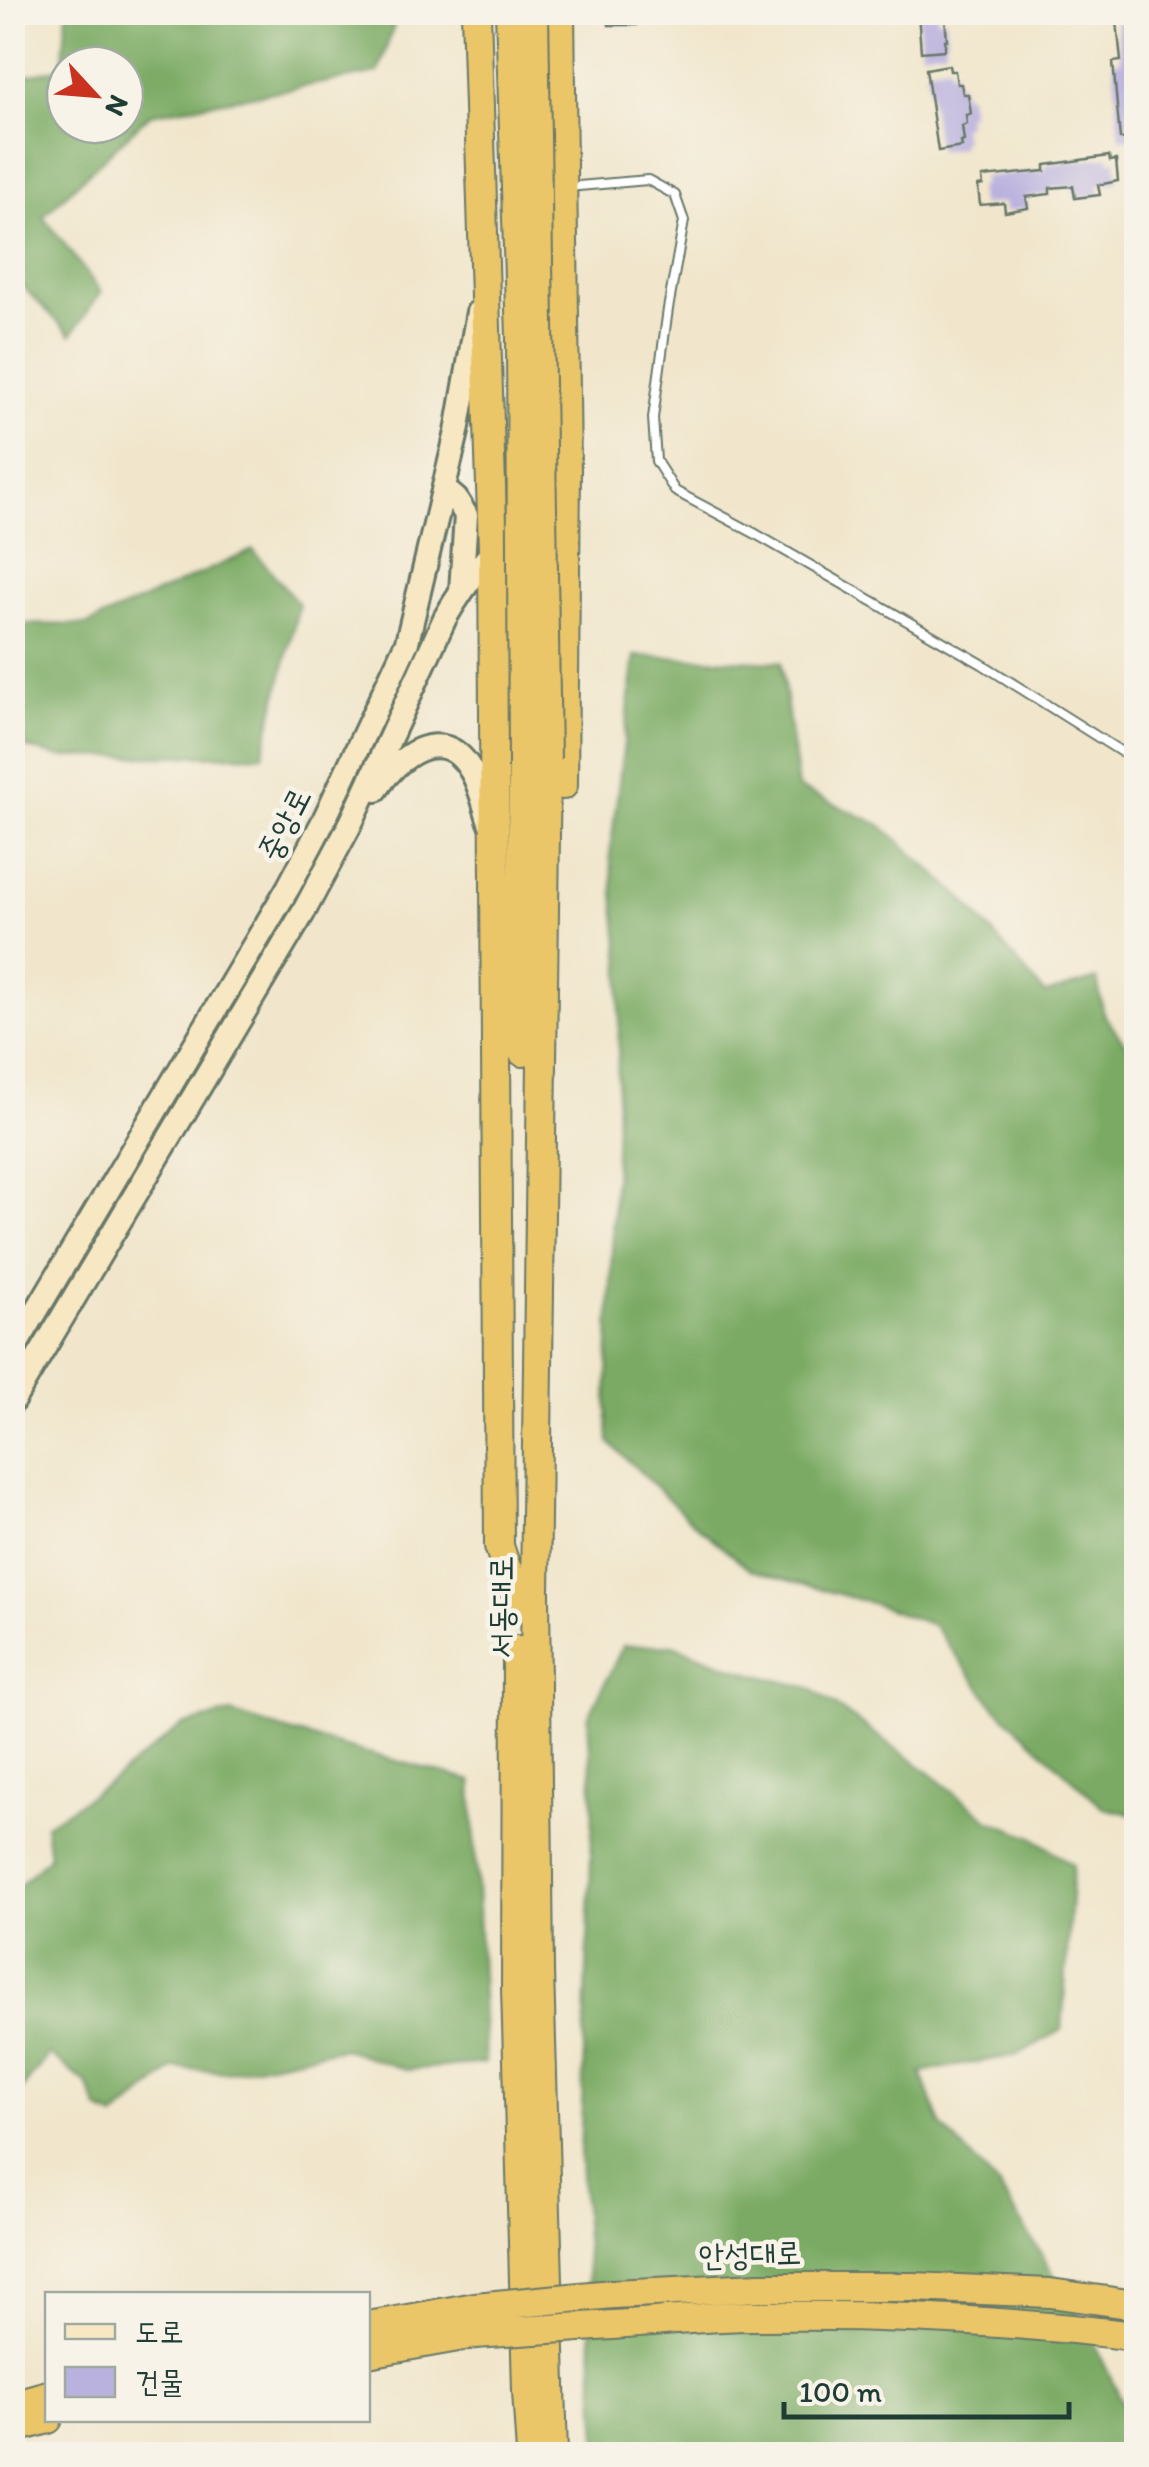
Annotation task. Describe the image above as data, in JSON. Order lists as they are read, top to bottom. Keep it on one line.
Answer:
{"streets":{"highway":["서동대로","안성대로"],"main road":["중앙로"]},"legend":["도로","건물"],"scale_bar":"100 m","north":"bottom right"}
